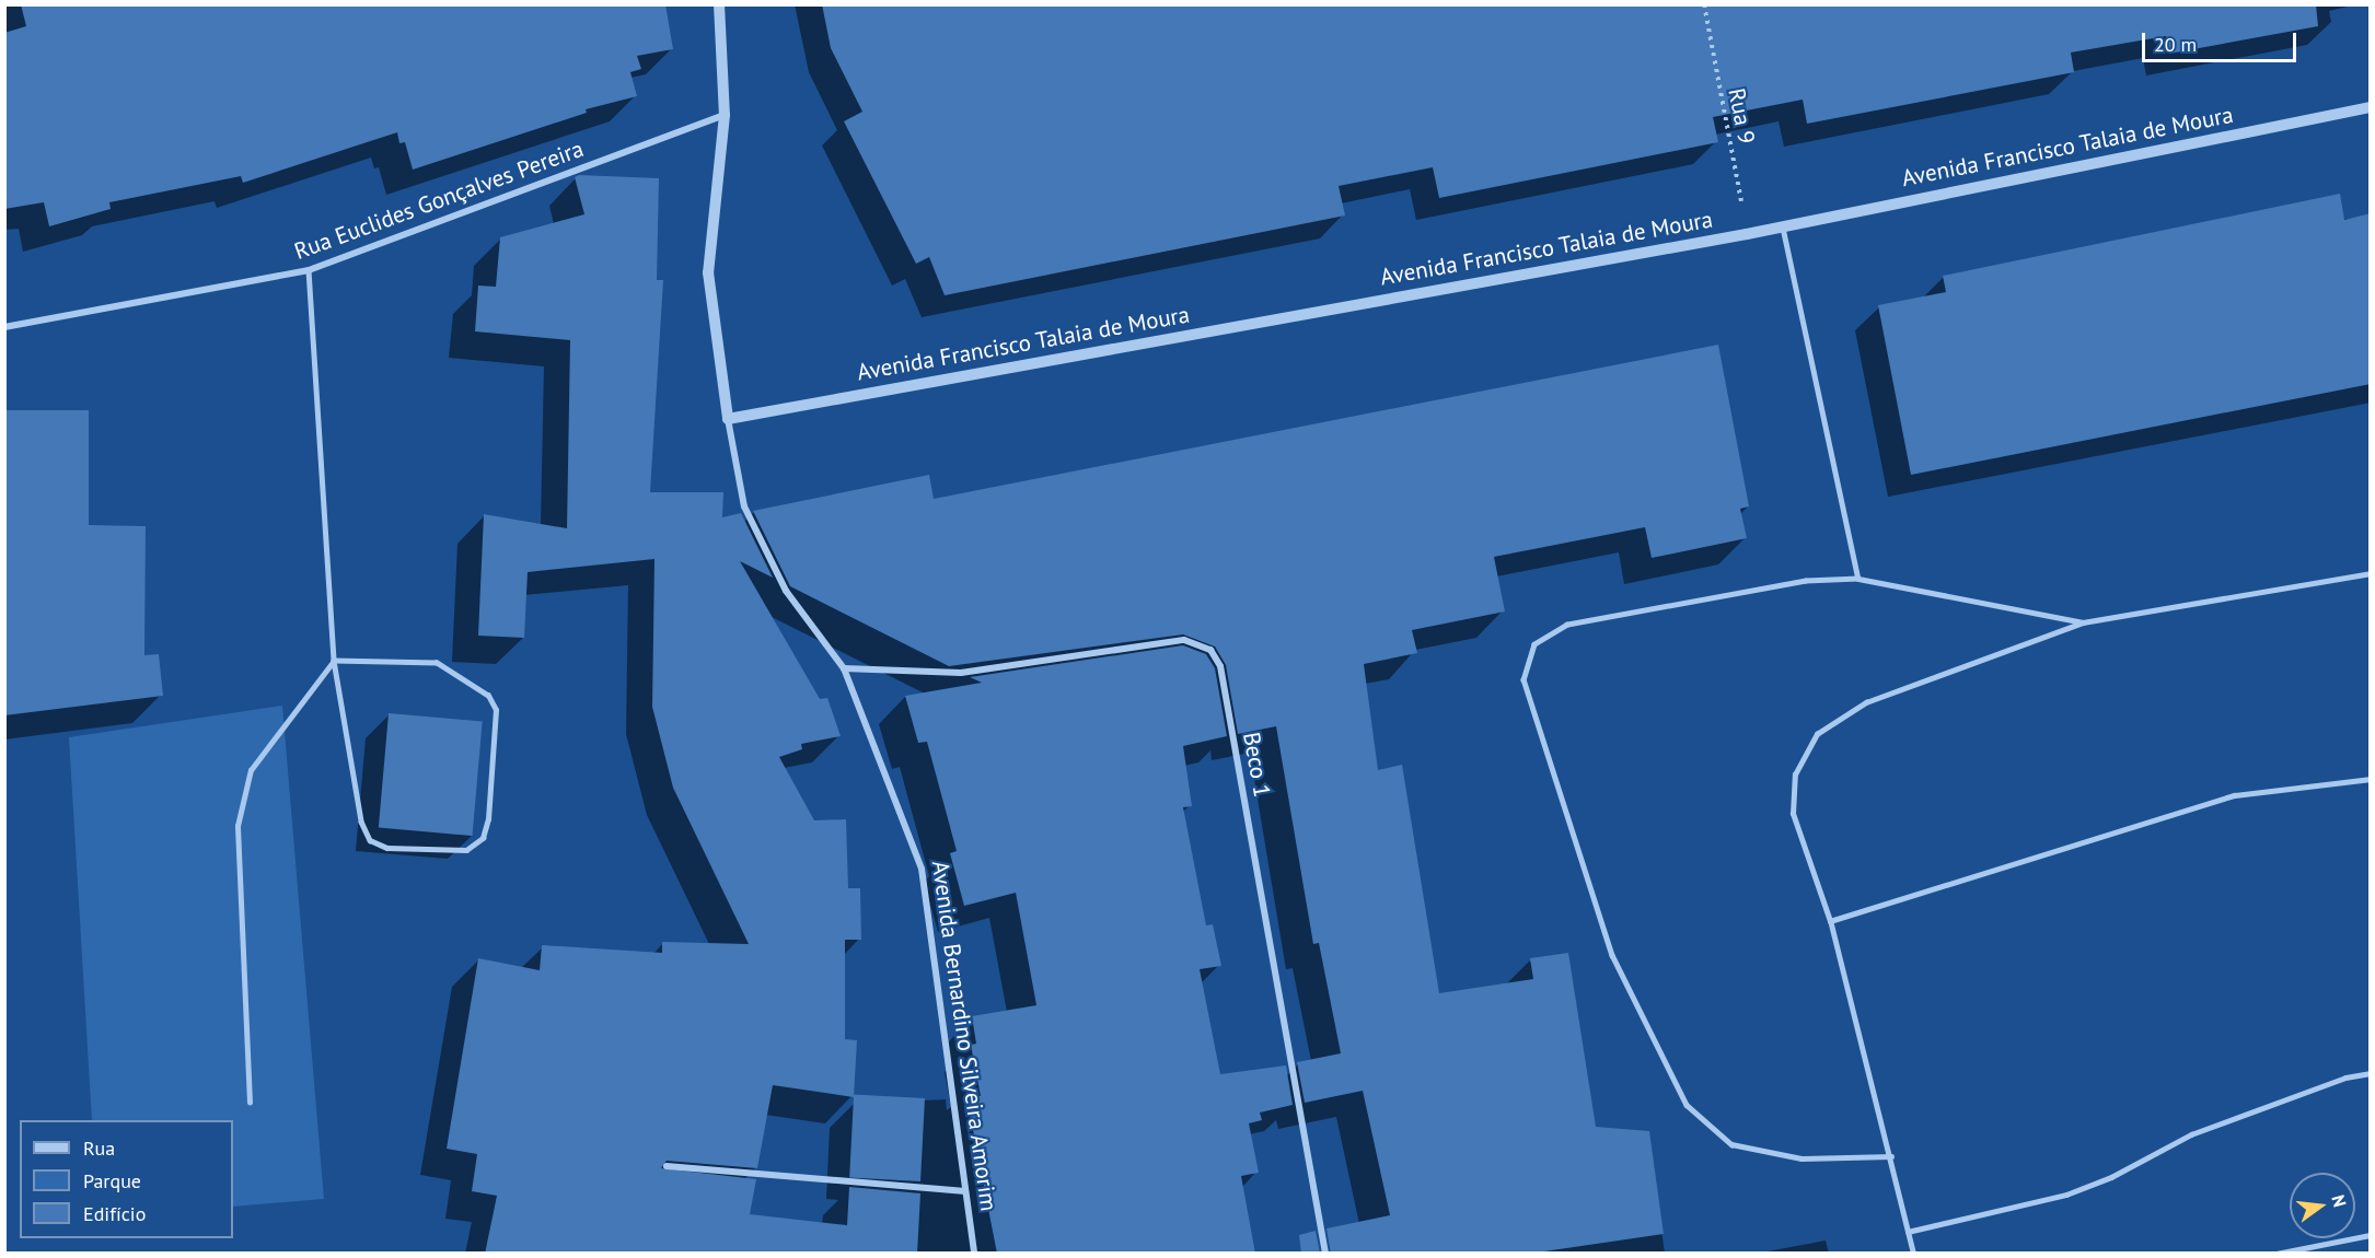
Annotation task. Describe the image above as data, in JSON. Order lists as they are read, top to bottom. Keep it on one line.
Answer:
{"streets":{"street":["Avenida Francisco Talaia de Moura","Rua Euclides Gonçalves Pereira","Beco 1","Avenida Bernardino Silveira Amorim"],"path":["Rua 9"]},"crossings":[["Rua 9","Avenida Francisco Talaia de Moura"],["Avenida Francisco Talaia de Moura","Avenida Bernardino Silveira Amorim"],["Rua Euclides Gonçalves Pereira","Avenida Bernardino Silveira Amorim"],["Beco 1","Avenida Bernardino Silveira Amorim"]],"legend":["Rua","Parque","Edifício"],"scale_bar":"20 m","north":"right"}
